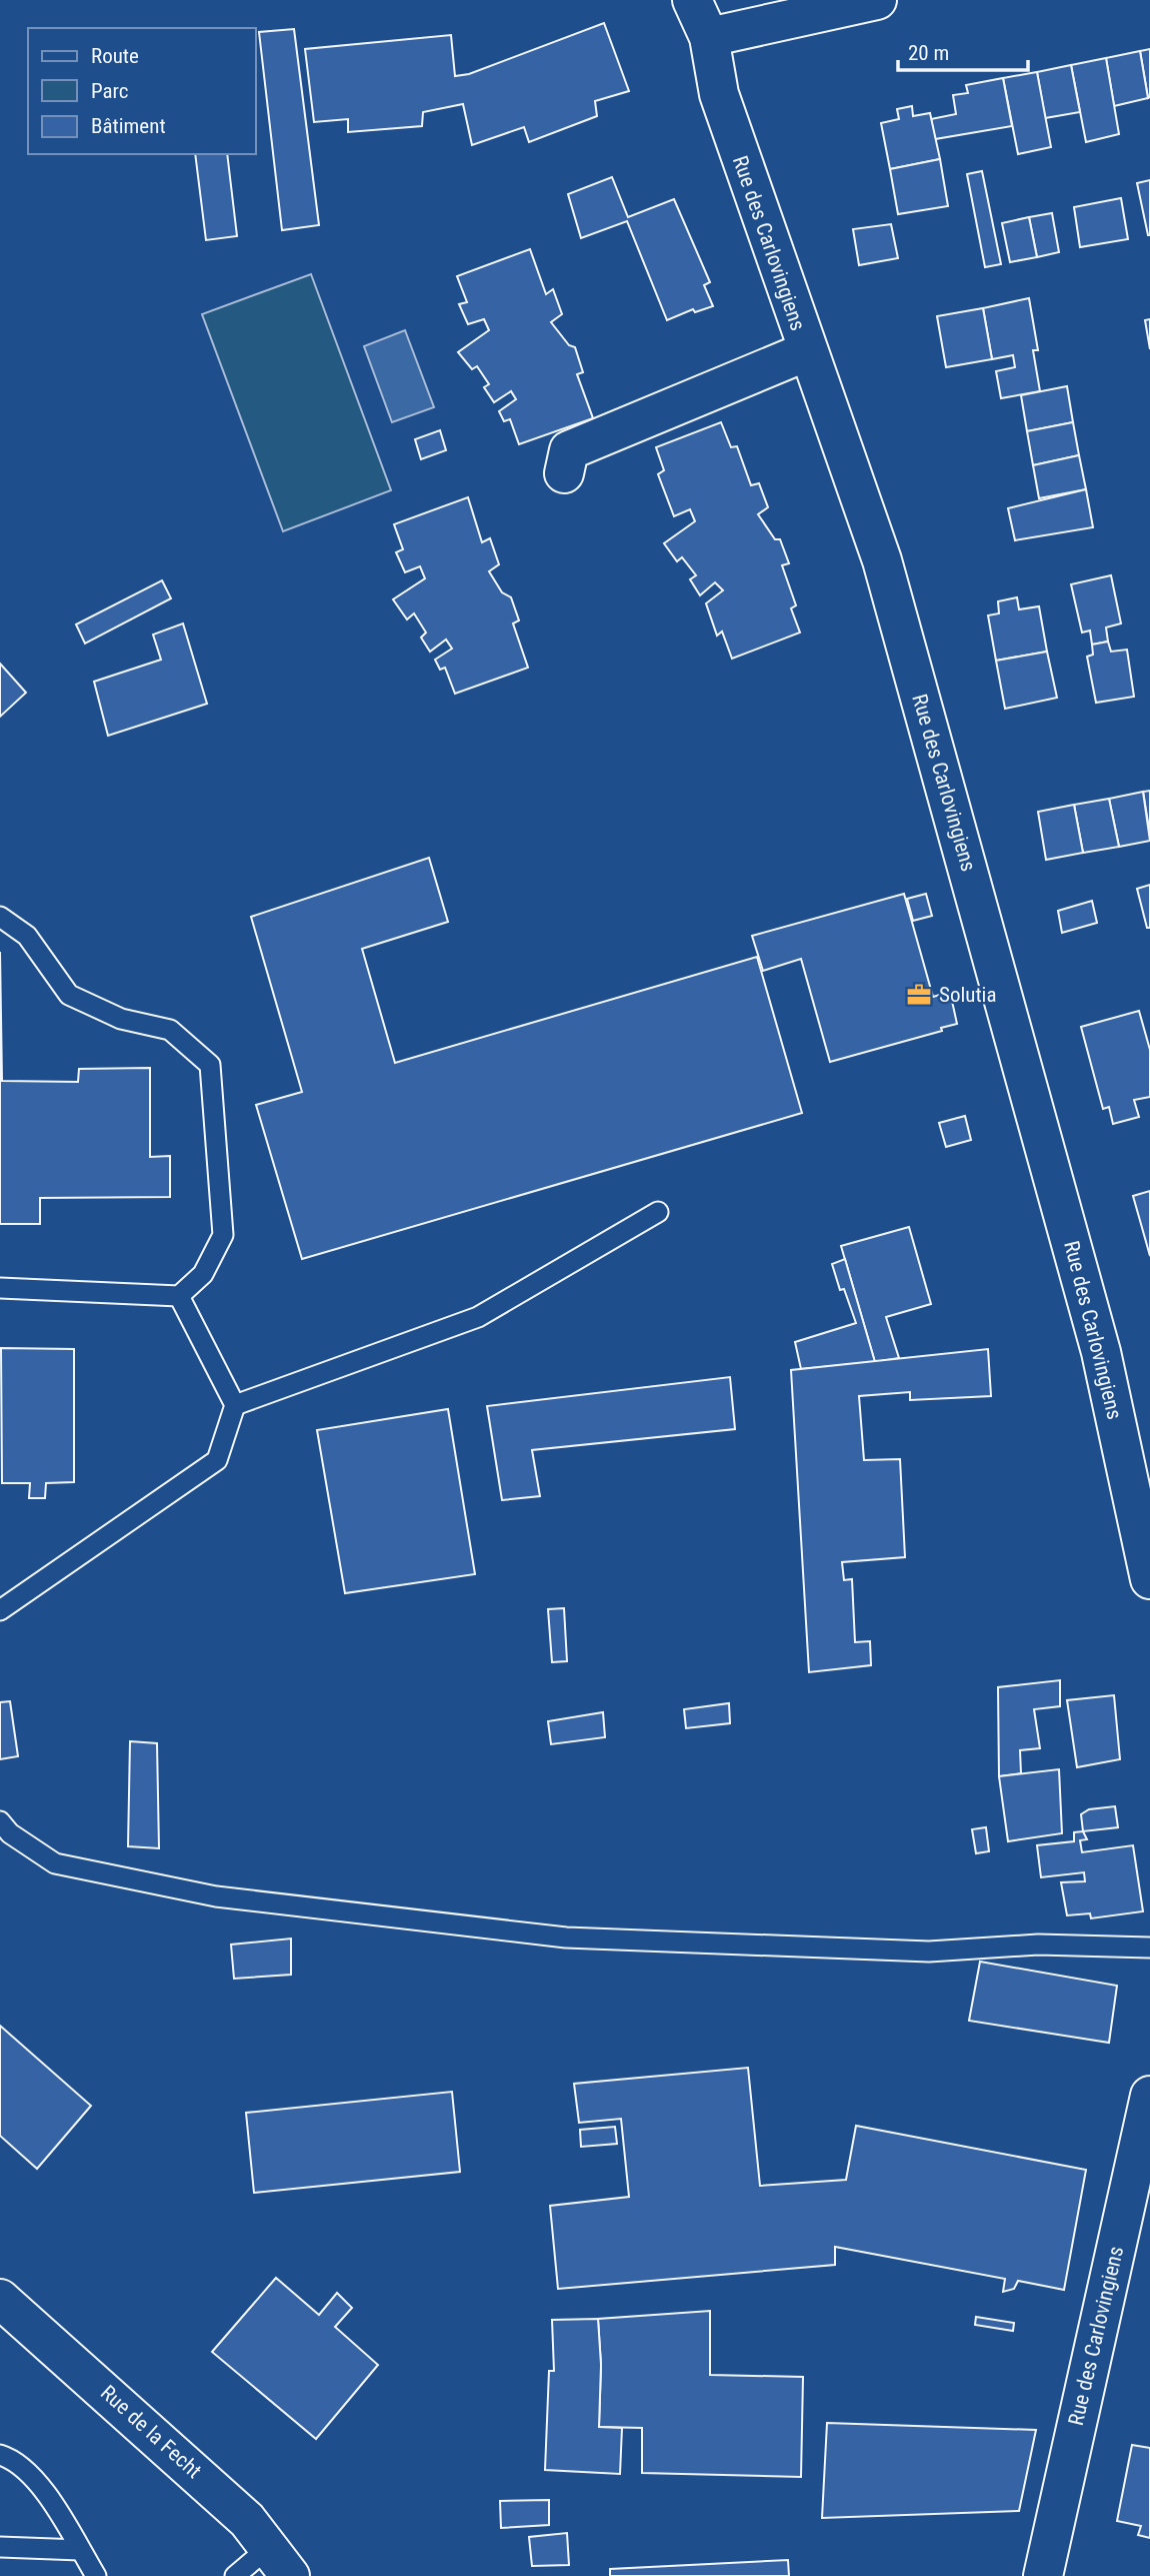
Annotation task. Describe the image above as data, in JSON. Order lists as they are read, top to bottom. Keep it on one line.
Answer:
{"streets":{"street":["Rue des Carlovingiens","Rue de la Fecht"]},"places":{"office":["Solutia"]},"legend":["Route","Parc","Bâtiment"],"scale_bar":"20 m"}
